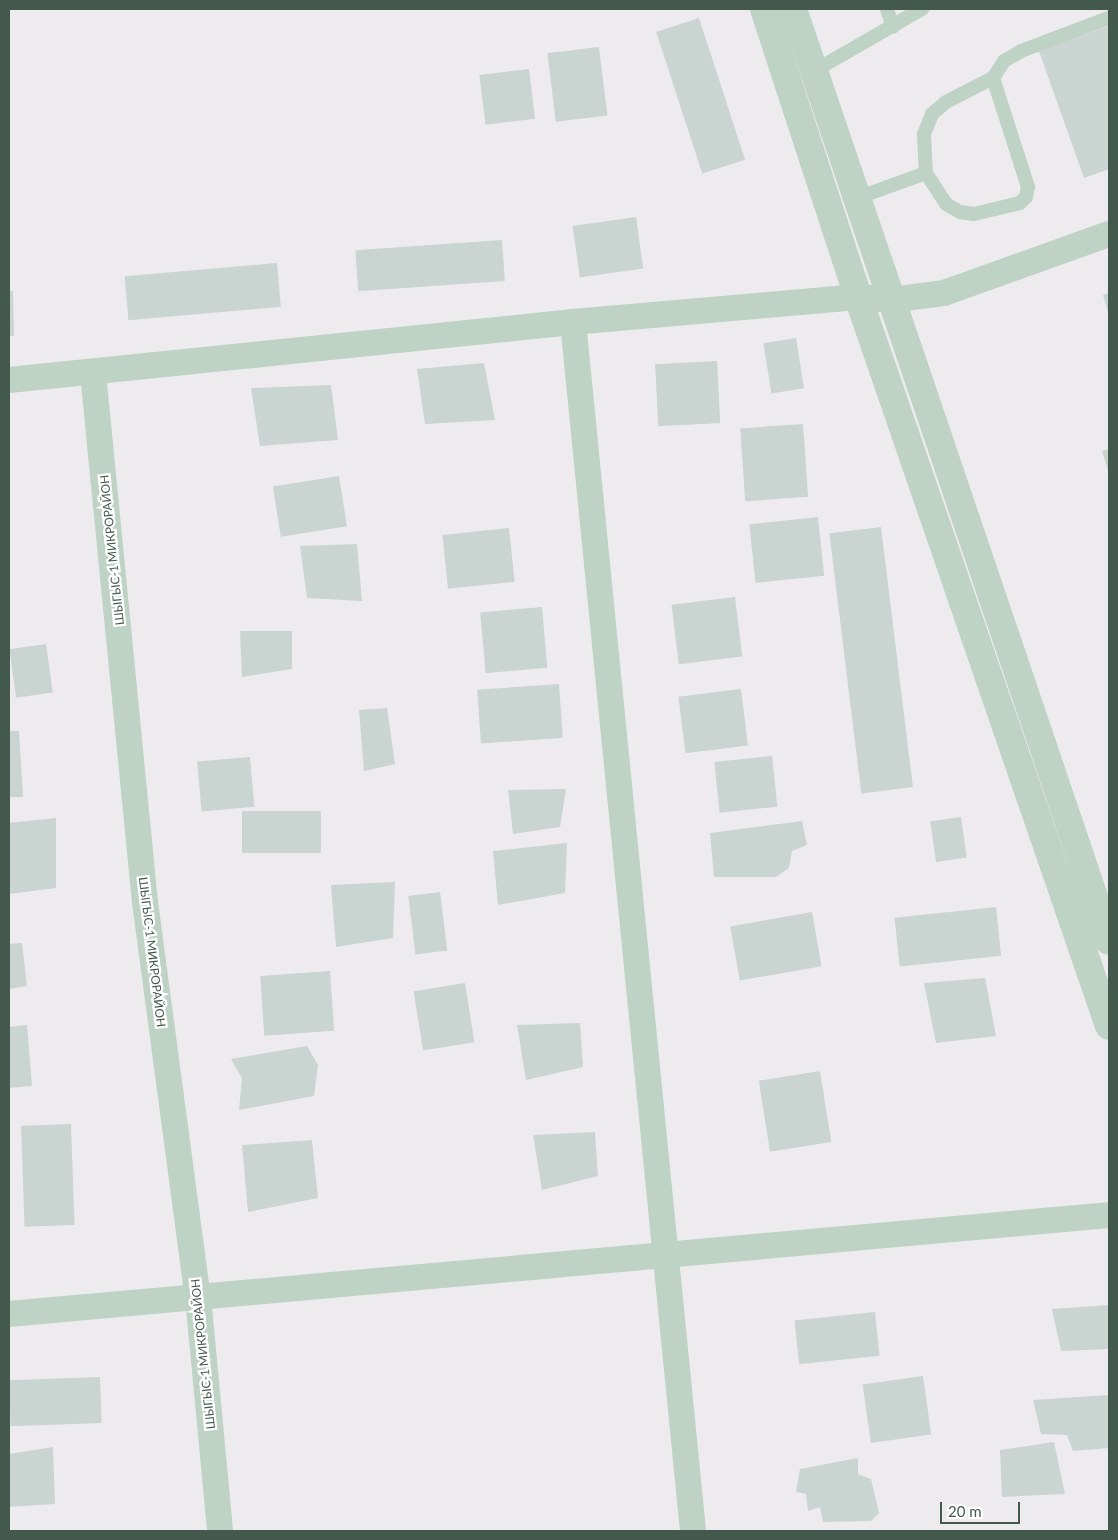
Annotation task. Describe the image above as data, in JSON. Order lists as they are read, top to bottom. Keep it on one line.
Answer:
{"streets":{"street":["ШЫГЫС-1 МИКРОРАЙОН"]},"scale_bar":"20 m"}
